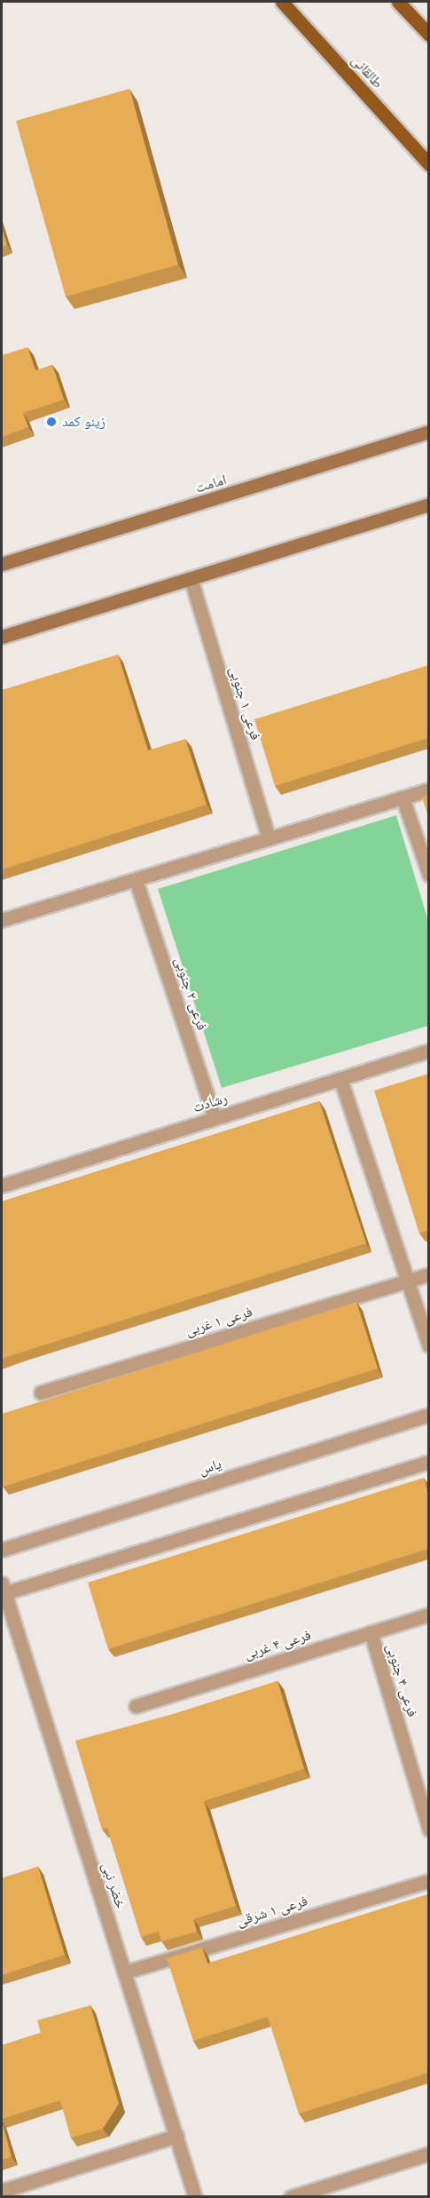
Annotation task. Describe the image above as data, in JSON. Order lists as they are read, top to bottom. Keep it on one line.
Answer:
{"streets":{"main road":["طالقانی","امامت"],"street":["فرعی ۱ جنوبی","فرعی ۲ جنوبی","رشادت","فرعی ۱ غربی","یاس","فرعی ۴ غربی","فرعی ۴ جنوبی","خضر نبی","فرعی ۱ شرقی"]},"crossings":[["فرعی ۲ جنوبی","رشادت"],["فرعی ۴ غربی","فرعی ۴ جنوبی"],["خضر نبی","فرعی ۱ شرقی"]],"places":["زینو کمد"]}
